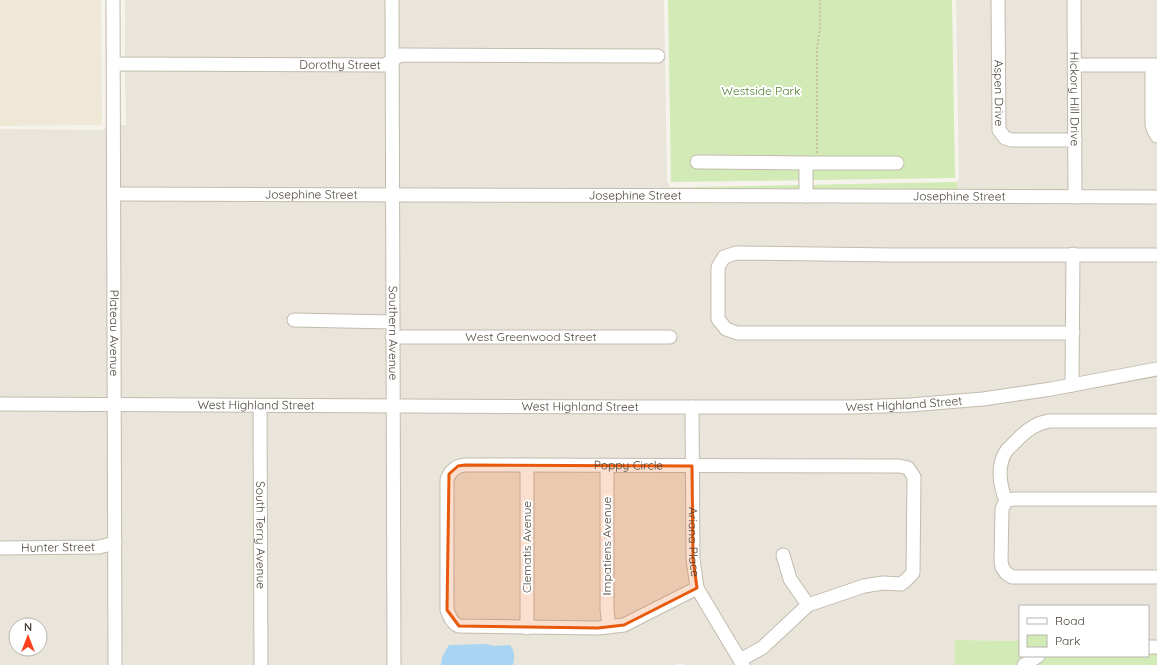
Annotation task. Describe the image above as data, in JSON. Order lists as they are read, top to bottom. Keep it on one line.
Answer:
{"streets":{"street":["Dorothy Street","Aspen Drive","Hickory Hill Drive","Josephine Street","Plateau Avenue","Southern Avenue","West Greenwood Street","West Highland Street","Poppy Circle","South Terry Avenue","Ariana Place","Impatiens Avenue","Hunter Street","Clematis Avenue"]},"crossings":[["Dorothy Street","Plateau Avenue"],["Dorothy Street","Southern Avenue"],["Aspen Drive","Hickory Hill Drive"],["Hickory Hill Drive","Josephine Street"],["Josephine Street","Plateau Avenue"],["Josephine Street","Southern Avenue"],["Plateau Avenue","West Highland Street"],["Plateau Avenue","Hunter Street"],["Southern Avenue","West Greenwood Street"],["Southern Avenue","West Highland Street"],["West Highland Street","South Terry Avenue"],["West Highland Street","Ariana Place"],["Poppy Circle","Ariana Place"],["Poppy Circle","Impatiens Avenue"],["Poppy Circle","Clematis Avenue"]],"parks":["Westside Park"],"legend":["Road","Park"],"north":"top"}
